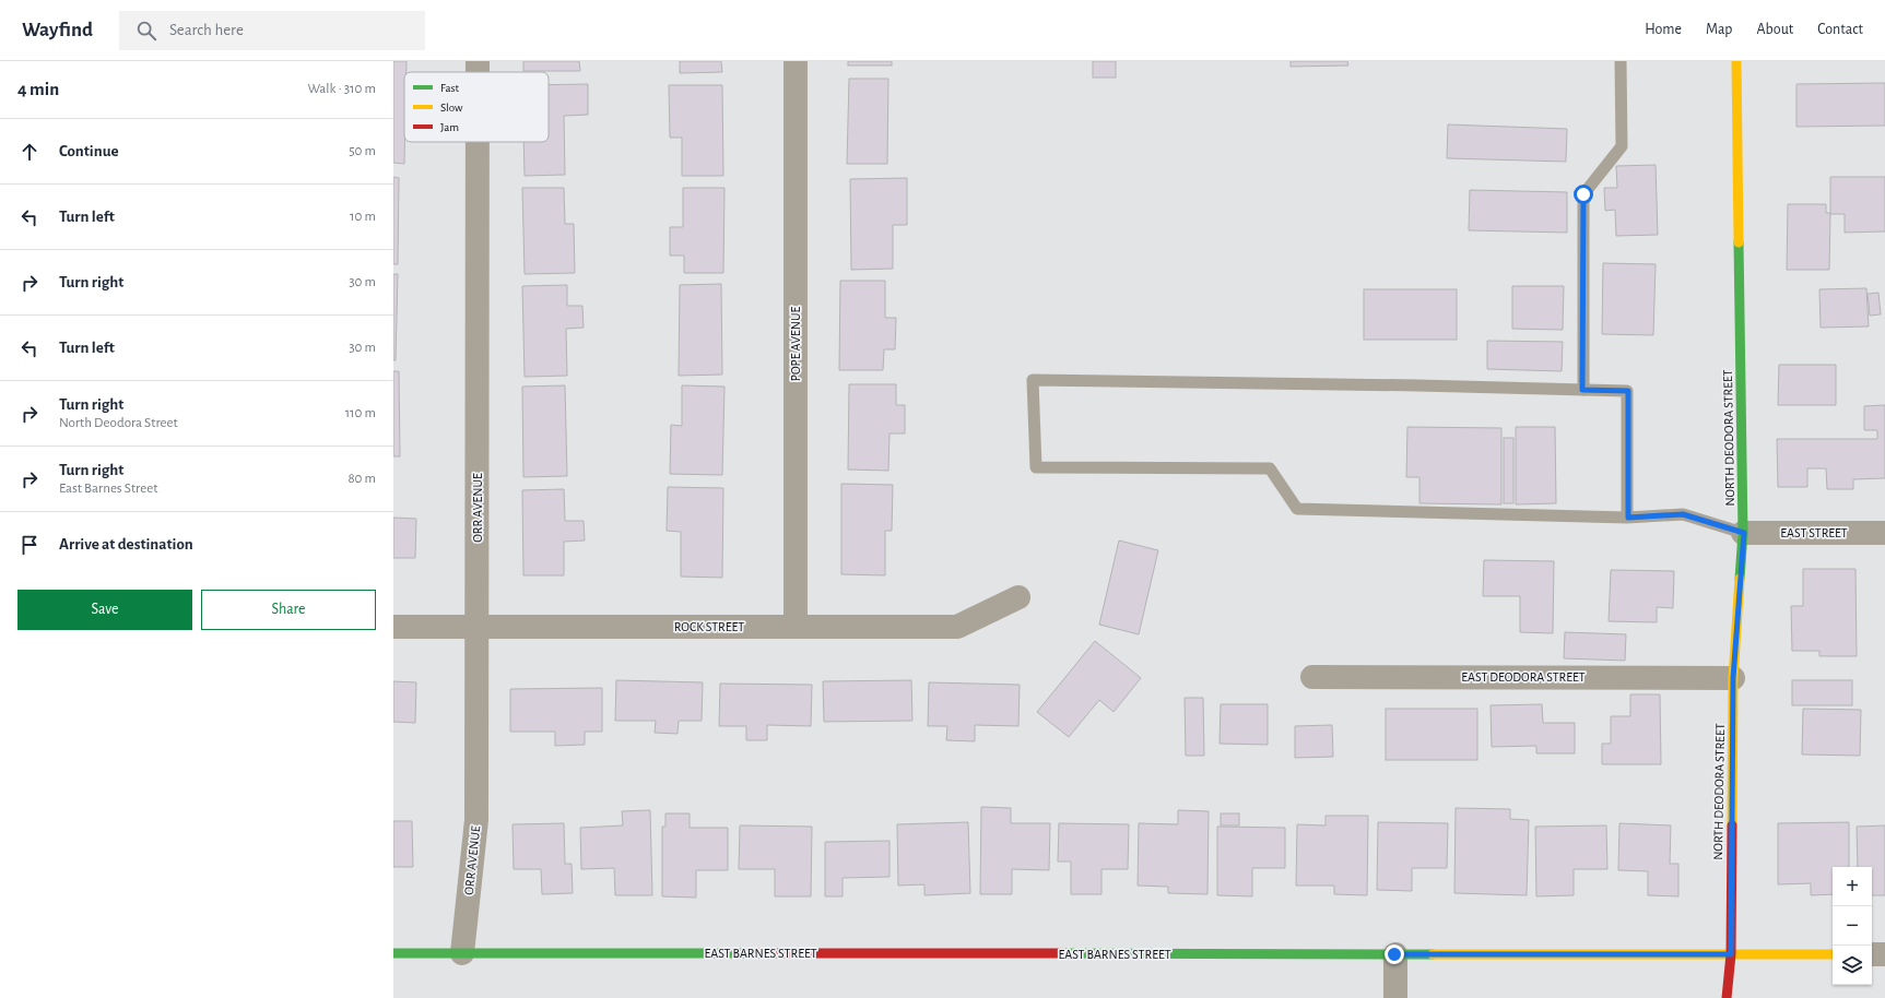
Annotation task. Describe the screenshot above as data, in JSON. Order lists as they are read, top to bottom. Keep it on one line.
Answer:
{"streets":{"street":["POPE AVENUE","NORTH DEODORA STREET","ORR AVENUE","EAST STREET","ROCK STREET","EAST DEODORA STREET","EAST BARNES STREET"]},"crossings":[["POPE AVENUE","ROCK STREET"],["NORTH DEODORA STREET","EAST STREET"],["NORTH DEODORA STREET","EAST DEODORA STREET"],["NORTH DEODORA STREET","EAST BARNES STREET"],["ORR AVENUE","ROCK STREET"],["ORR AVENUE","EAST BARNES STREET"]],"legend":["Fast","Slow","Jam"],"page":{"header":"Wayfind","search":"Search here","nav":["Home","Map","About","Contact"],"heading":["4 min","Walk · 310 m"],"list":[["Continue","50 m"],["Turn left","10 m"],["Turn right","30 m"],["Turn left","30 m"],["Turn right","North Deodora Street","110 m"],["Turn right","East Barnes Street","80 m"],"Arrive at destination"],"buttons":["Save","Share"],"map_buttons":["+","−"]}}
